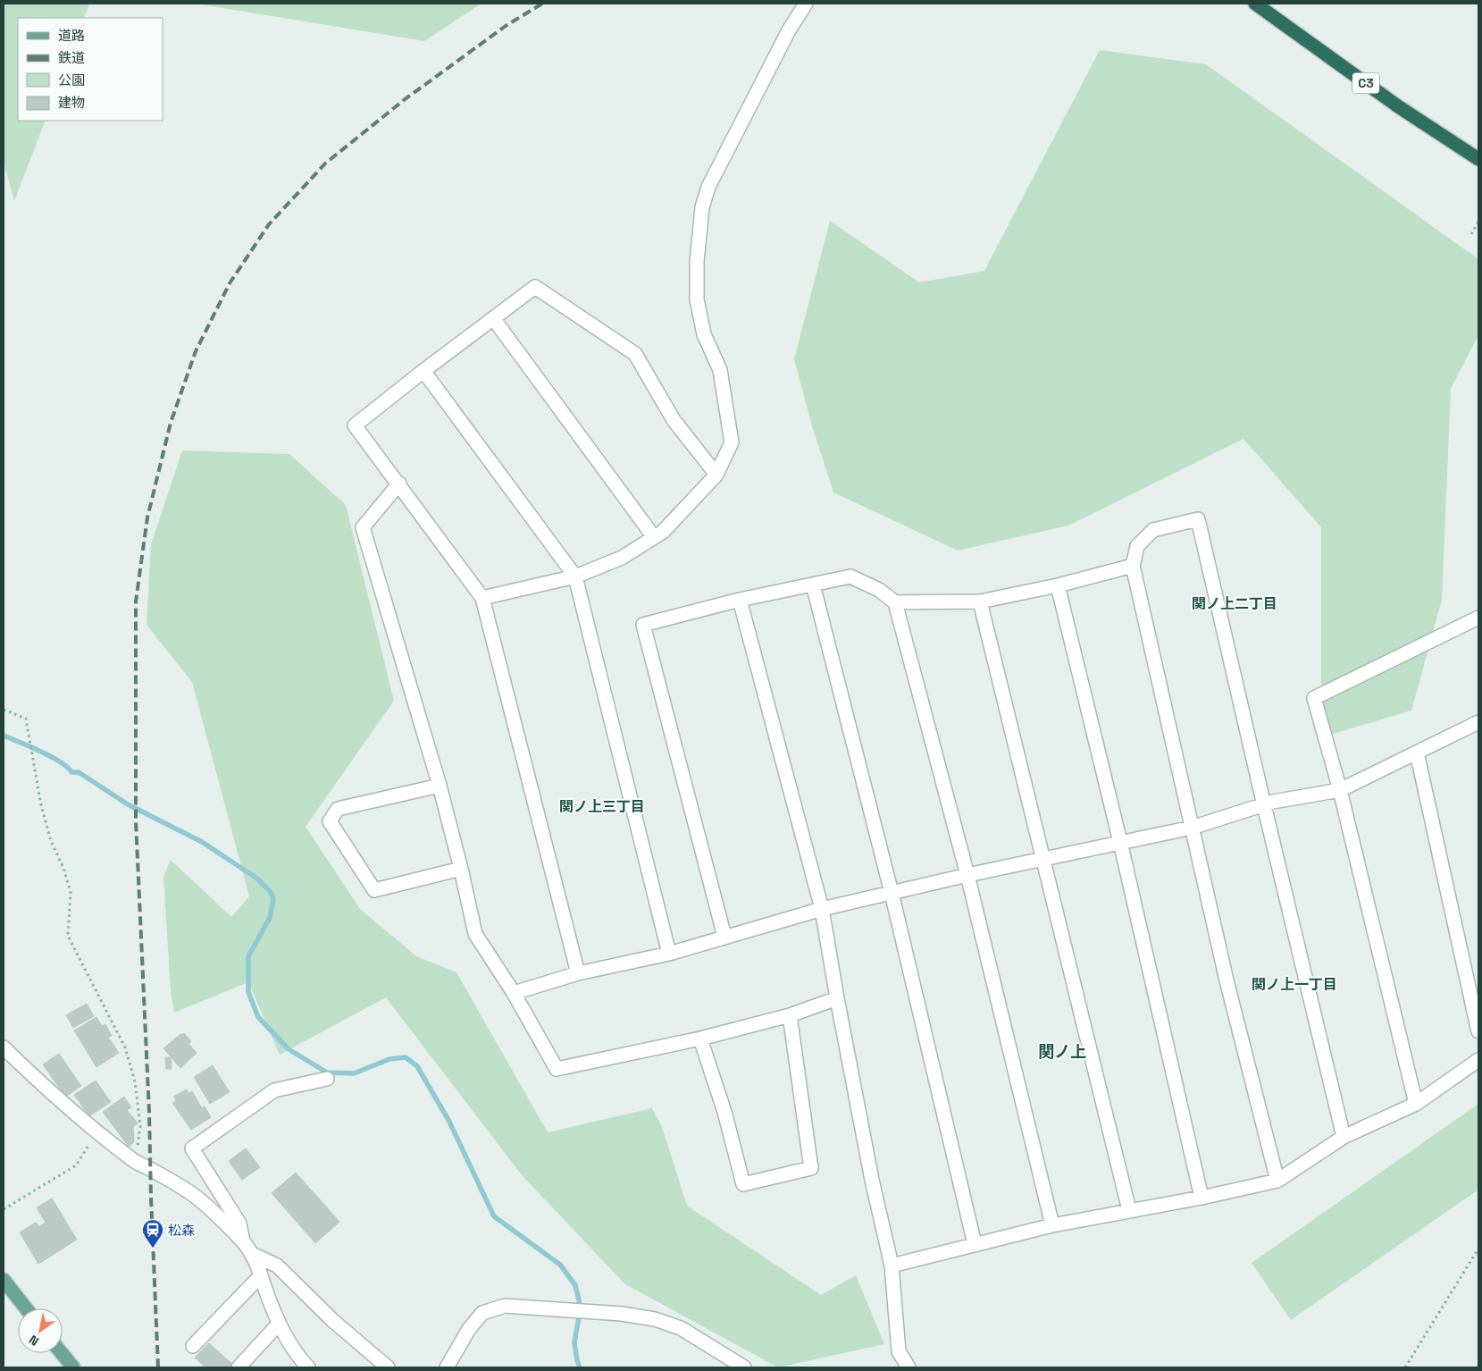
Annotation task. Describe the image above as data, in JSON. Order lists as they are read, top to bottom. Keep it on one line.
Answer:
{"streets":{"highway":["C3"]},"districts":["関ノ上二丁目","関ノ上三丁目","関ノ上一丁目","関ノ上"],"places":{"station":["松森"]},"legend":["道路","鉄道","公園","建物"],"north":"bottom left"}
